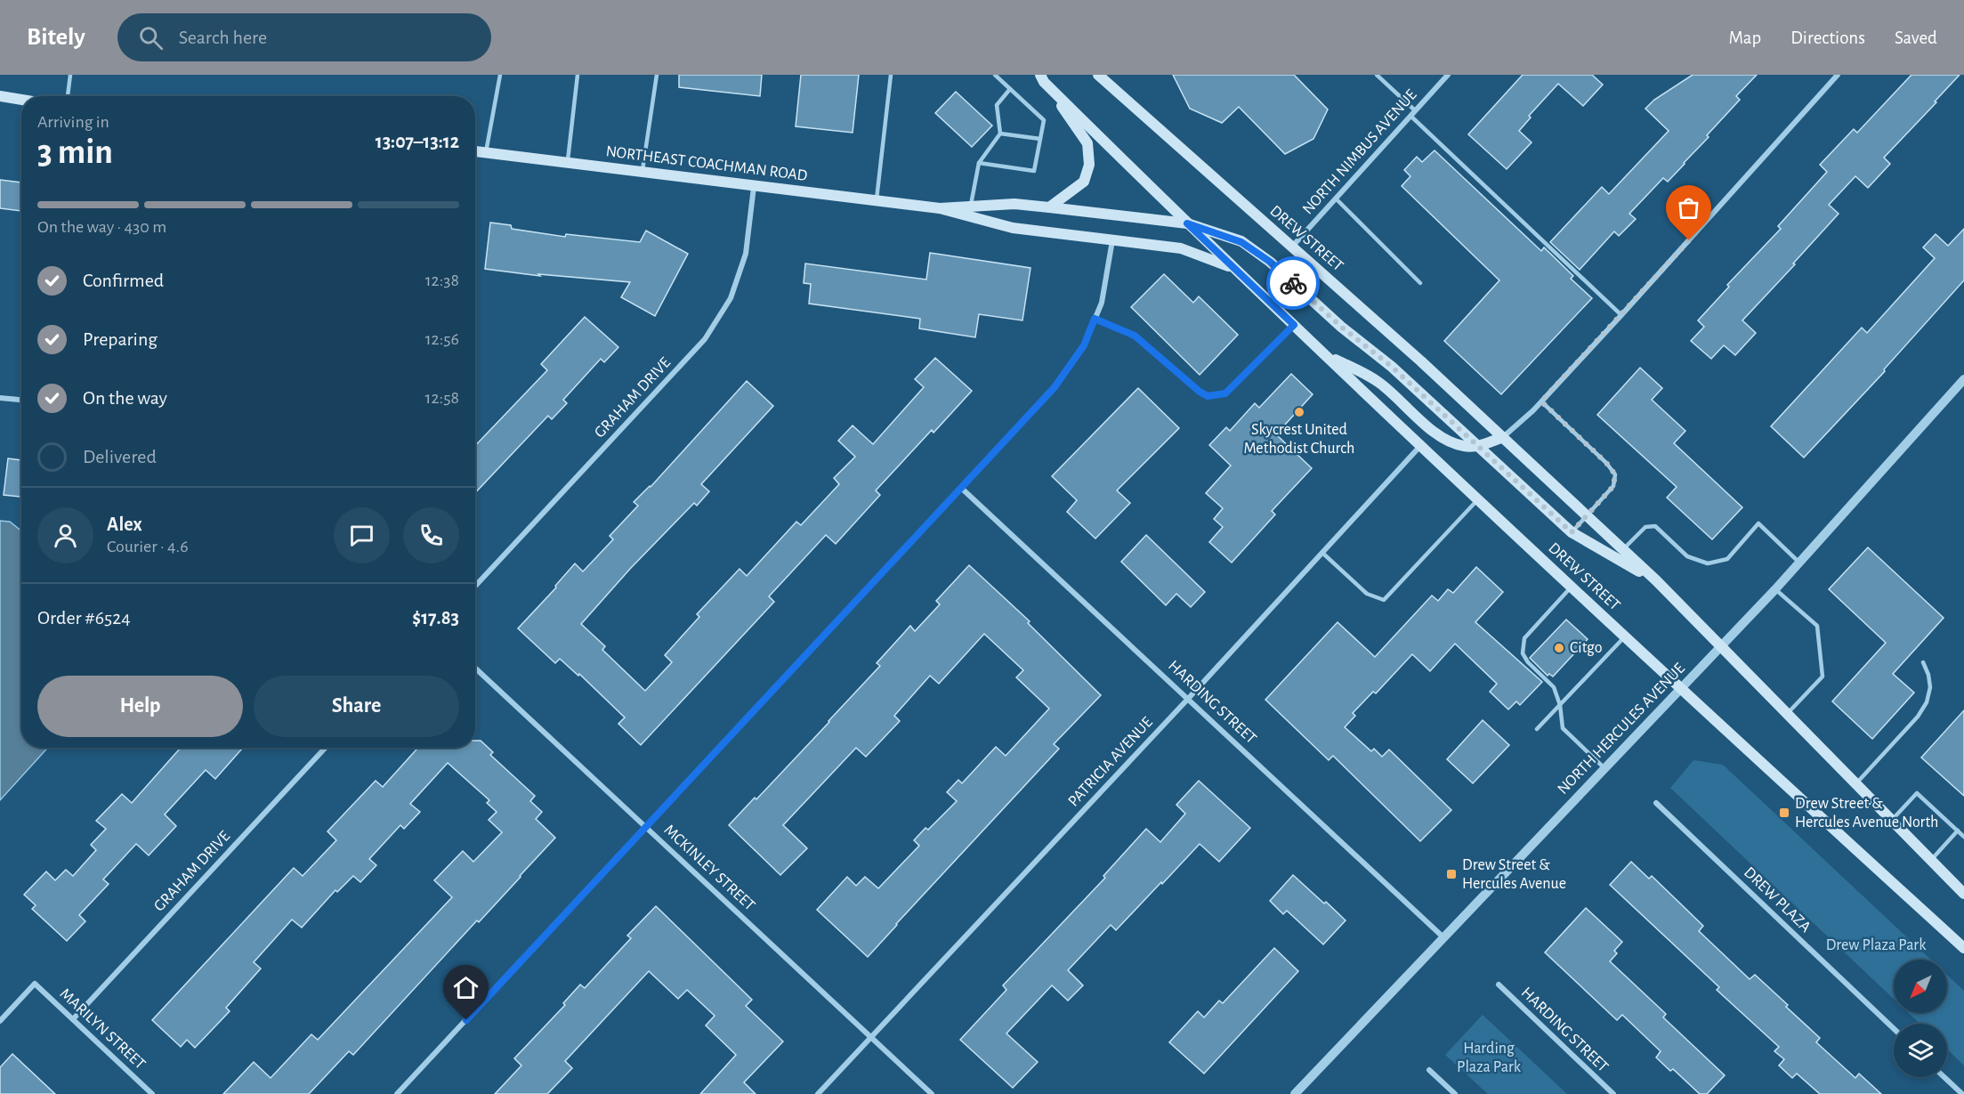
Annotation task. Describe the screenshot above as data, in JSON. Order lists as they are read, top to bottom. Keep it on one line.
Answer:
{"streets":{"main road":["NORTHEAST COACHMAN ROAD","DREW STREET"],"street":["NORTH NIMBUS AVENUE","GRAHAM DRIVE","HARDING STREET","NORTH HERCULES AVENUE","PATRICIA AVENUE","MCKINLEY STREET","DREW PLAZA","MARILYN STREET"]},"crossings":[["NORTH NIMBUS AVENUE","DREW STREET"],["NORTHEAST COACHMAN ROAD","DREW STREET"],["NORTHEAST COACHMAN ROAD","GRAHAM DRIVE"],["DREW STREET","NORTH HERCULES AVENUE"],["DREW STREET","PATRICIA AVENUE"],["GRAHAM DRIVE","MARILYN STREET"],["HARDING STREET","NORTH HERCULES AVENUE"],["HARDING STREET","PATRICIA AVENUE"],["PATRICIA AVENUE","MCKINLEY STREET"]],"parks":["Drew Plaza Park","Harding Plaza Park"],"places":{"other":["Skycrest United Methodist Church","Citgo"],"transit":["Drew Street & Hercules Avenue North","Drew Street & Hercules Avenue"]},"north":"bottom left","page":{"header":"Bitely","search":"Search here","nav":["Map","Directions","Saved"],"heading":["3 min","Arriving in","13:07–13:12"],"panel":["Alex","Courier · 4.6","Order #6524","$17.83"],"bar":"On the way · 430 m","list":[["Confirmed","12:38"],["Preparing","12:56"],["On the way","12:58"],"Delivered"],"buttons":["Help","Share"]}}
